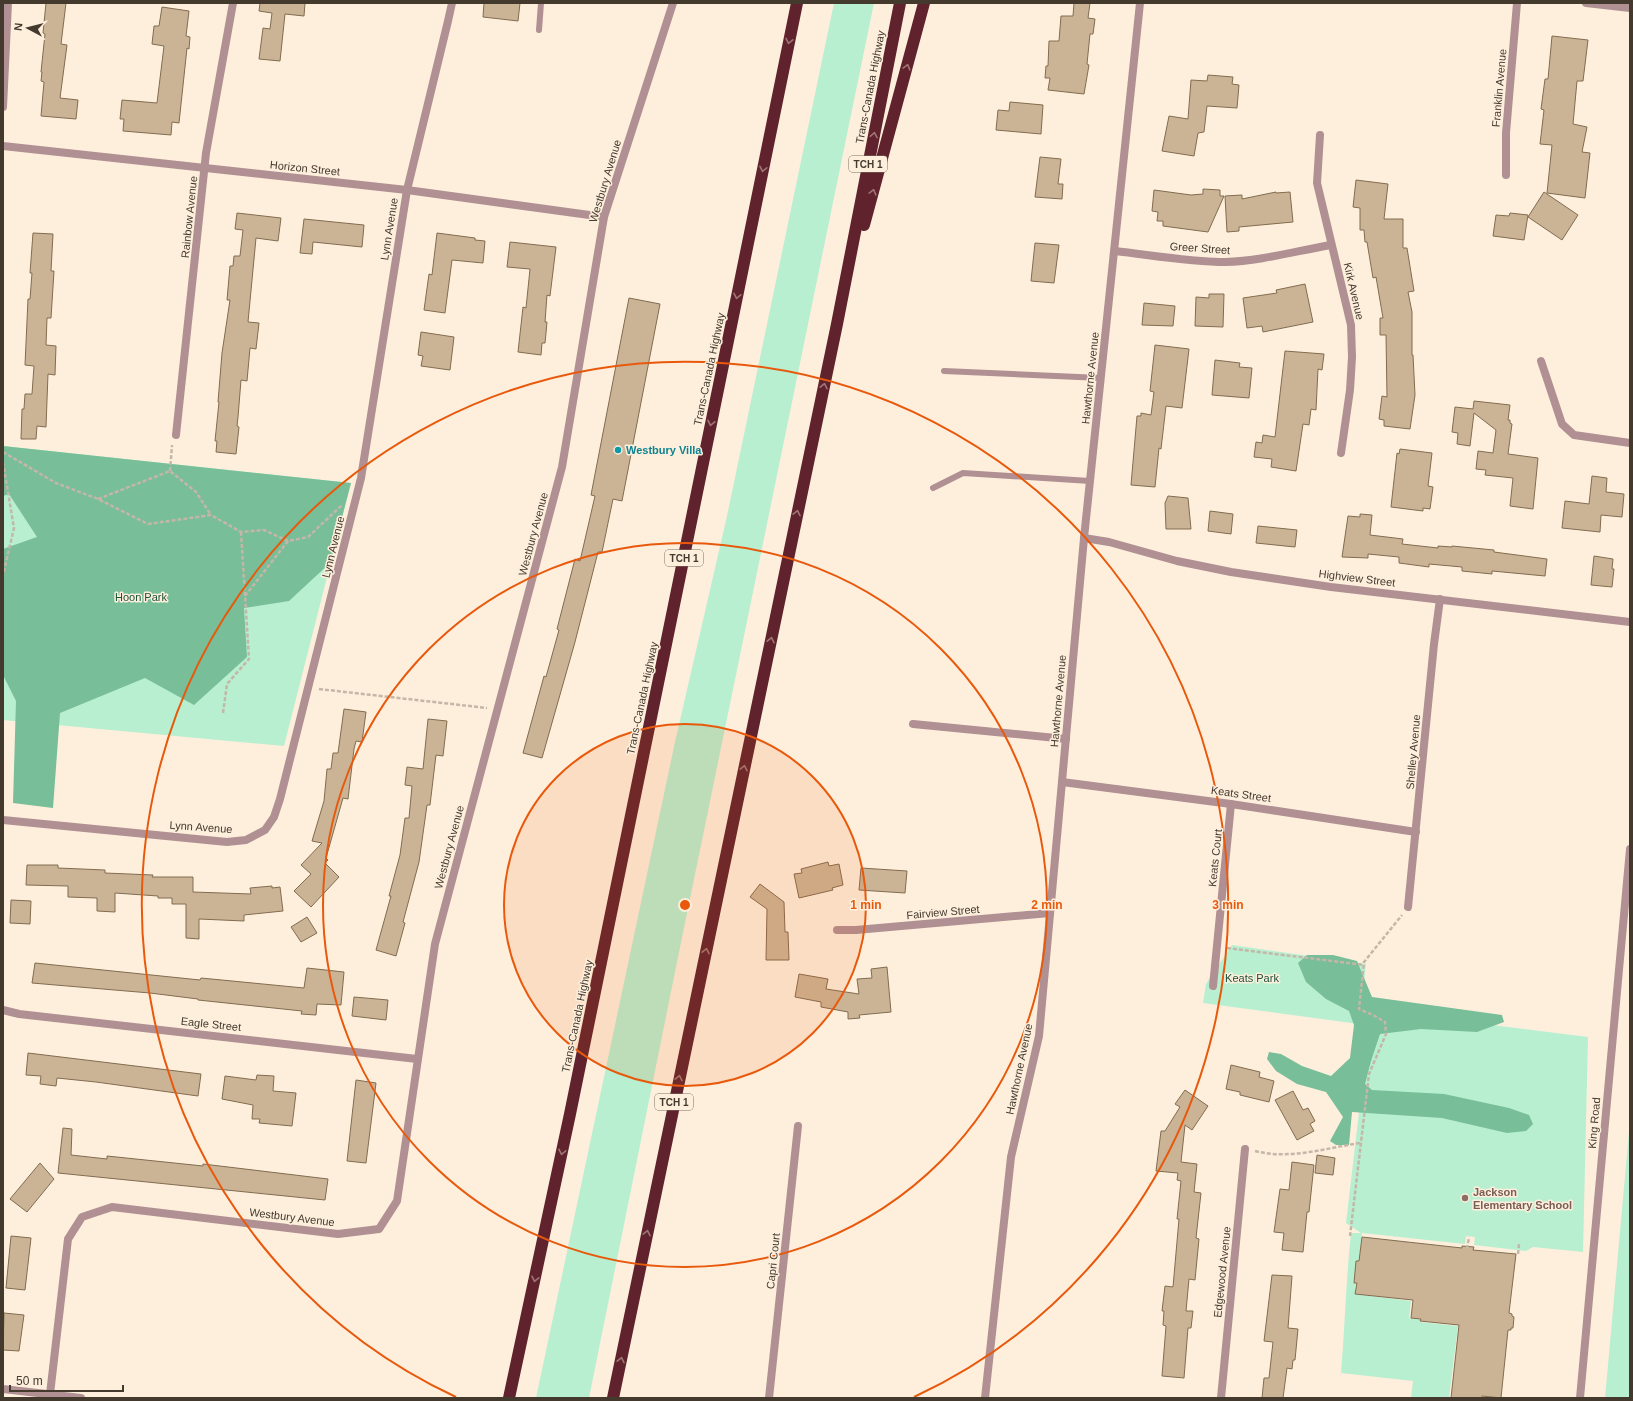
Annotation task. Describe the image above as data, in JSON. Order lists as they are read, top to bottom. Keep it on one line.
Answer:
{"streets":{"highway":["Trans-Canada Highway","TCH 1"],"street":["Franklin Avenue","Horizon Street","Westbury Avenue","Rainbow Avenue","Lynn Avenue","Greer Street","Kirk Avenue","Hawthorne Avenue","Highview Street","Shelley Avenue","Keats Street","Keats Court","Fairview Street","Eagle Street","King Road","Capri Court","Edgewood Avenue"]},"crossings":[["Horizon Street","Westbury Avenue"],["Horizon Street","Rainbow Avenue"],["Horizon Street","Lynn Avenue"],["Westbury Avenue","Eagle Street"],["Greer Street","Kirk Avenue"],["Greer Street","Hawthorne Avenue"],["Hawthorne Avenue","Highview Street"],["Hawthorne Avenue","Keats Street"],["Hawthorne Avenue","Fairview Street"],["Highview Street","Shelley Avenue"],["Shelley Avenue","Keats Street"],["Keats Street","Keats Court"]],"parks":["Hoon Park","Keats Park"],"places":["Westbury Villa","Jackson Elementary School"],"scale_bar":"50 m","north":"left","rings":["1 min","2 min","3 min"]}
